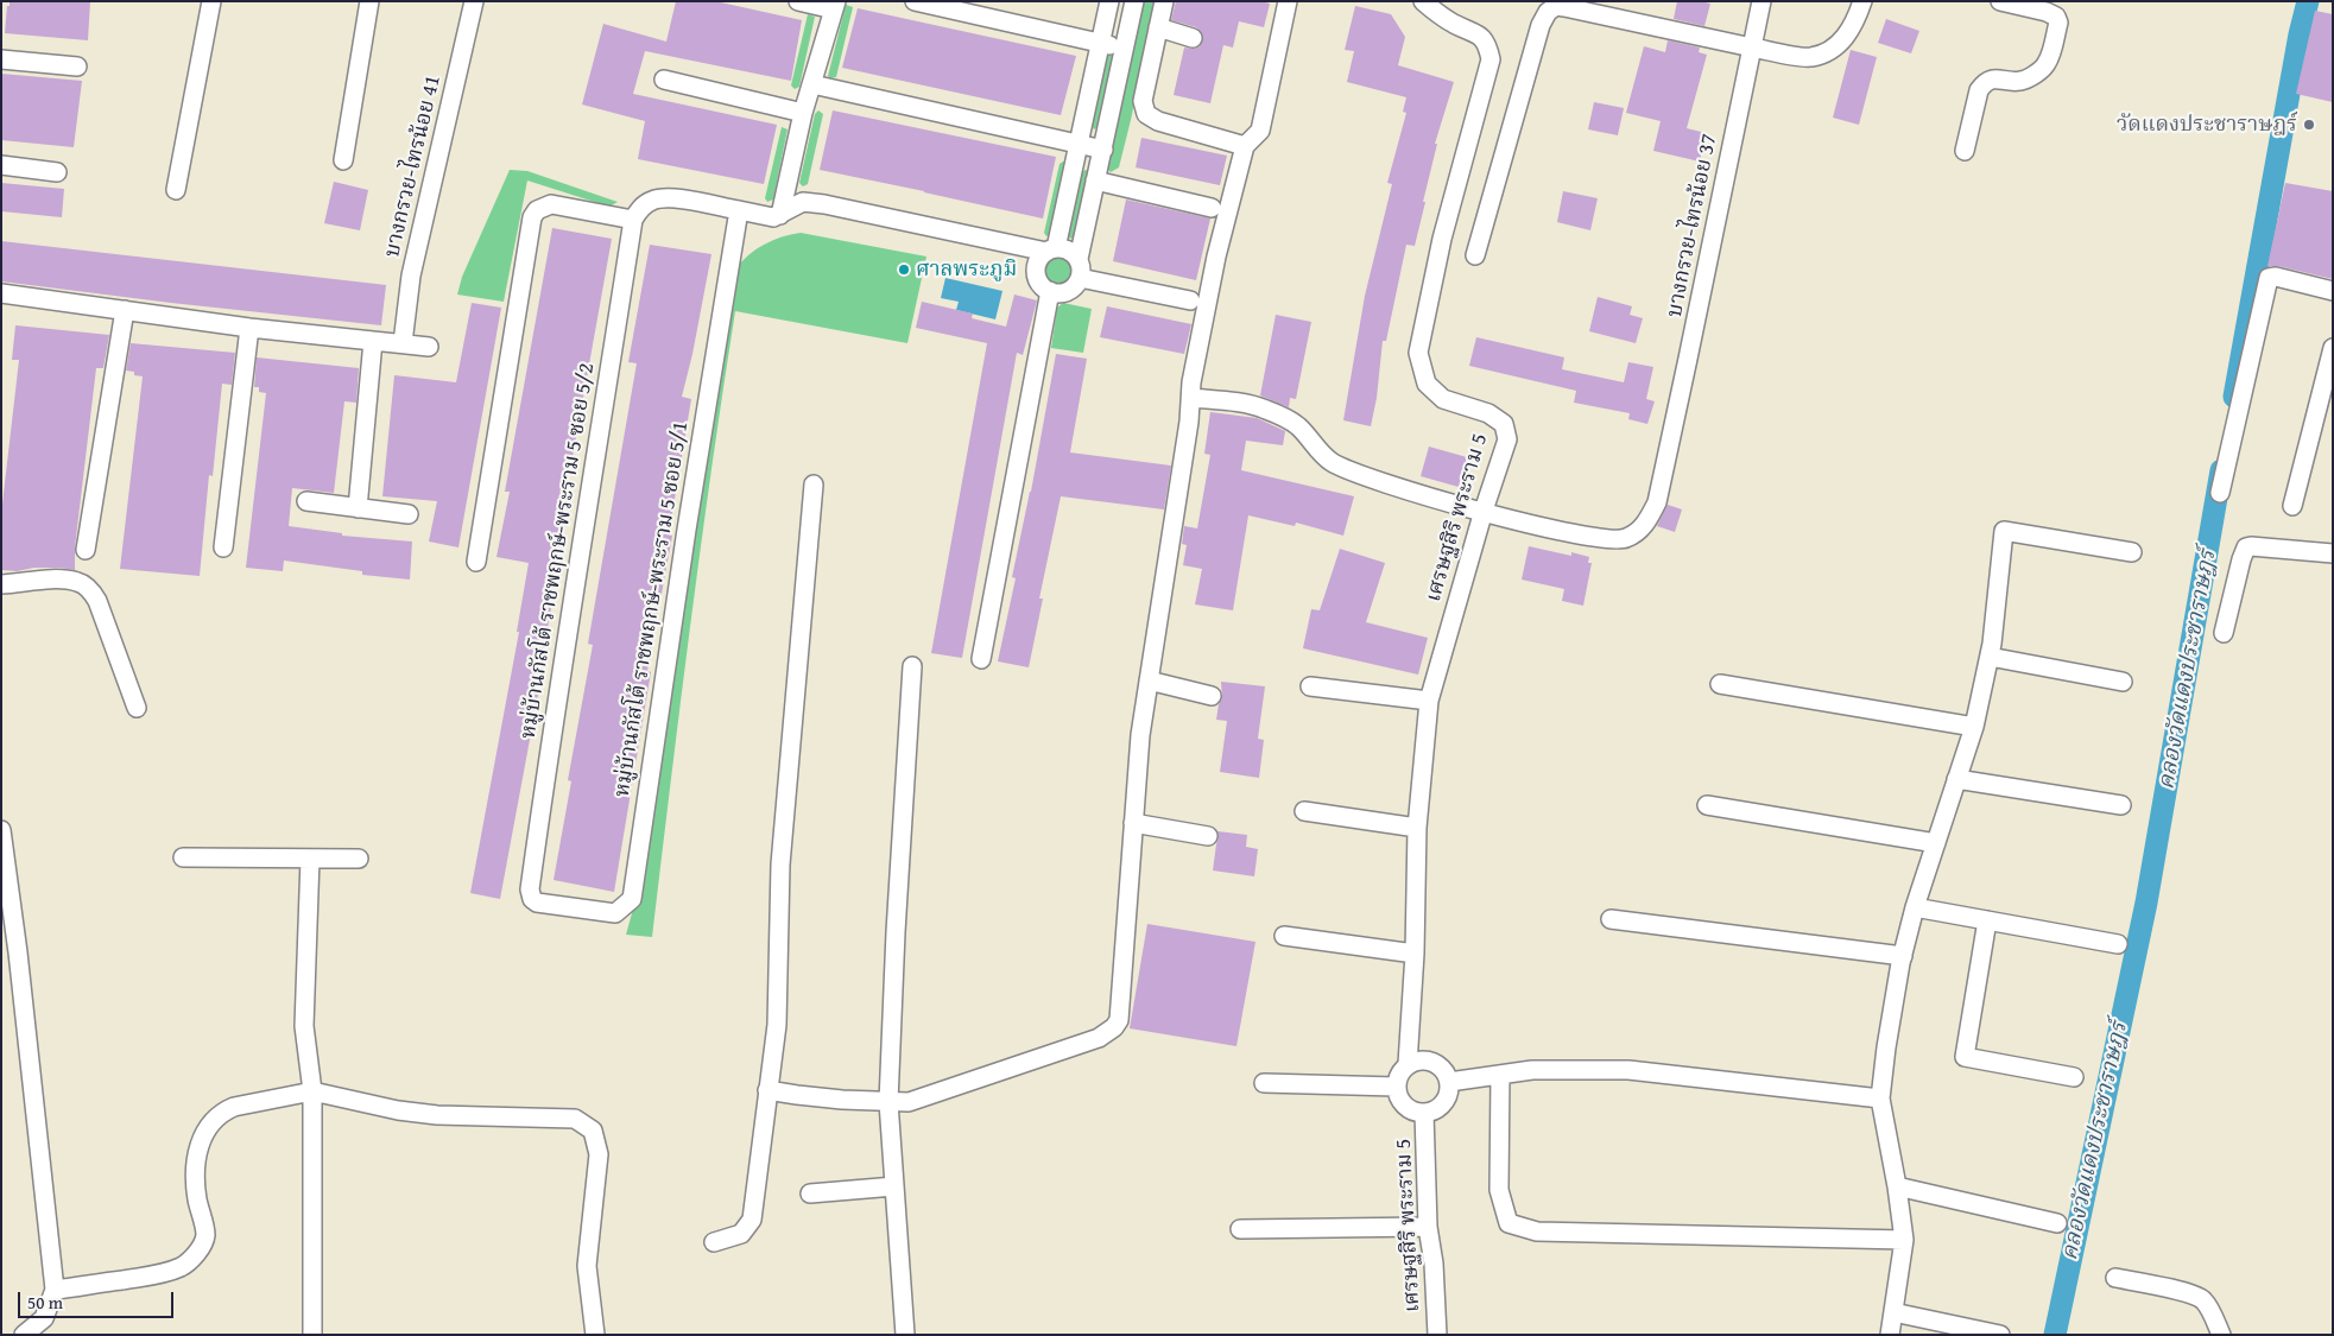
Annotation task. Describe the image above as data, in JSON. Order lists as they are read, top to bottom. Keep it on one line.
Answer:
{"streets":{"street":["บางกรวย-ไทรน้อย 41","บางกรวย-ไทรน้อย 37","เศรษฐสิริ พระราม 5","หมู่บ้านกัสโต้ ราชพฤกษ์-พระราม 5 ซอย 5/2","หมู่บ้านกัสโต้ ราชพฤกษ์-พระราม 5 ซอย 5/1"]},"crossings":[["บางกรวย-ไทรน้อย 37","เศรษฐสิริ พระราม 5"],["หมู่บ้านกัสโต้ ราชพฤกษ์-พระราม 5 ซอย 5/2","หมู่บ้านกัสโต้ ราชพฤกษ์-พระราม 5 ซอย 5/1"]],"water":["คลองวัดแดงประชาราษฎร์"],"places":["วัดแดงประชาราษฎร์","ศาลพระภูมิ"],"scale_bar":"50 m"}
